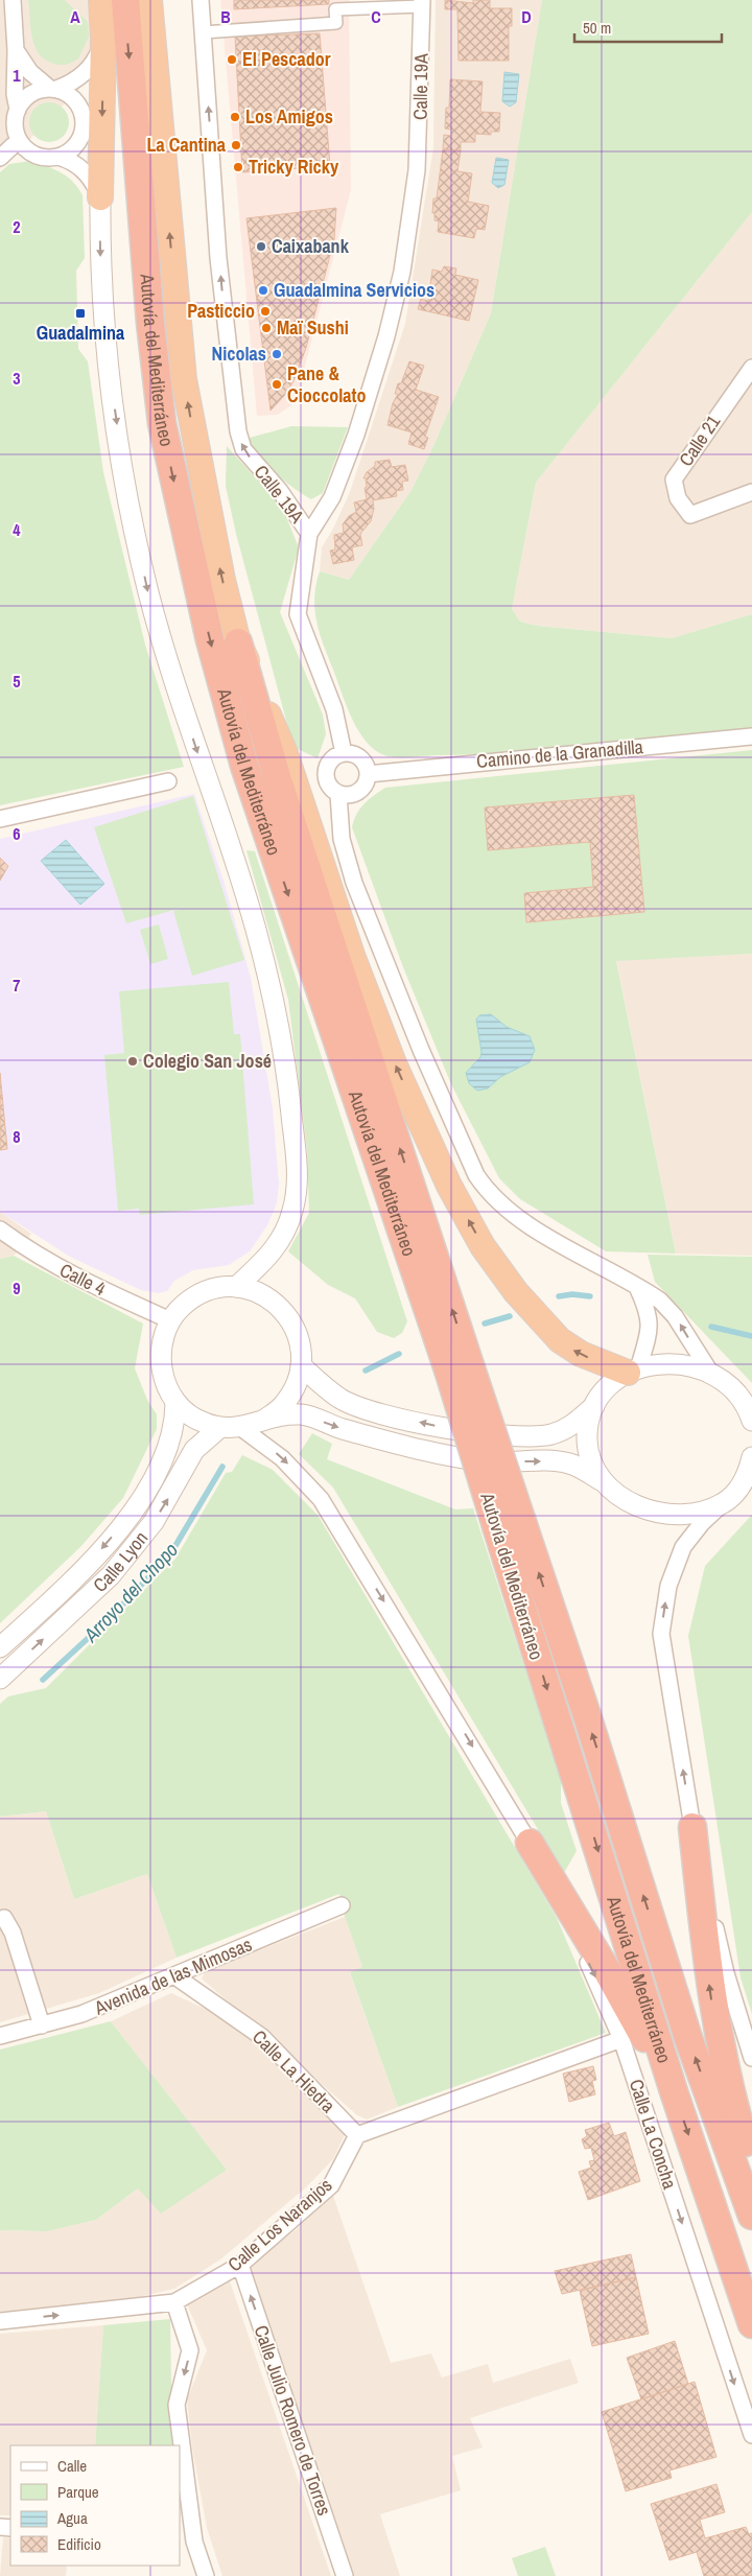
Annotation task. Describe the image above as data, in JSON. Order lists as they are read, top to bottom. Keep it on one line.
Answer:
{"streets":{"highway":["Autovía del Mediterráneo"],"street":["Calle 19A","Calle 21","Camino de la Granadilla","Calle 4","Calle Lyon","Avenida de las Mimosas","Calle La Hiedra","Calle La Concha","Calle Los Naranjos","Calle Julio Romero de Torres"]},"crossings":[["Calle 4","Calle Lyon"],["Calle 4","Calle La Concha"],["Calle Lyon","Calle La Concha"],["Avenida de las Mimosas","Calle La Hiedra"],["Calle La Hiedra","Calle Los Naranjos"],["Calle Los Naranjos","Calle Julio Romero de Torres"]],"one_way":["Calle La Concha","Calle Los Naranjos"],"water":["Arroyo del Chopo"],"places":{"other":["El Pescador","Los Amigos","La Cantina","Tricky Ricky","Caixabank","Guadalmina Servicios","Pasticcio","Maï Sushi","Nicolas","Pane & Cioccolato","Colegio San José"],"transit":["Guadalmina"]},"legend":["Calle","Parque","Agua","Edificio"],"scale_bar":"50 m","grid":{"columns":["A","B","C","D"],"rows":["1","2","3","4","5","6","7","8","9"]}}
